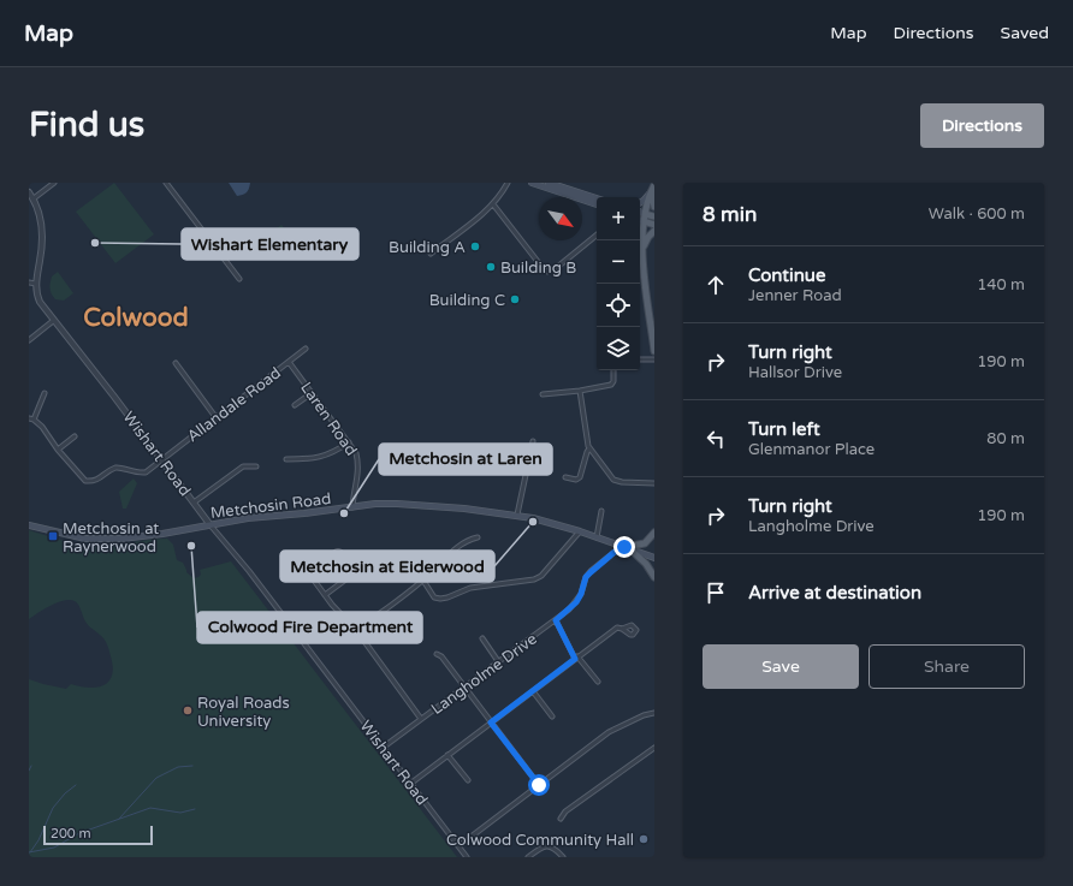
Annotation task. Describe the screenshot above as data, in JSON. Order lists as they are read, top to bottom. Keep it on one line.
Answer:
{"streets":{"main road":["Metchosin Road"],"street":["Allandale Road","Laren Road","Wishart Road","Langholme Drive"]},"crossings":[["Allandale Road","Laren Road"],["Allandale Road","Wishart Road"],["Laren Road","Metchosin Road"],["Wishart Road","Metchosin Road"],["Wishart Road","Langholme Drive"],["Metchosin Road","Langholme Drive"]],"districts":["Colwood"],"places":{"other":["Wishart Elementary","Building A","Building B","Building C","Metchosin at Laren","Metchosin at Eiderwood","Colwood Fire Department","Royal Roads University","Colwood Community Hall"],"transit":["Metchosin at Raynerwood"]},"scale_bar":"200 m","north":"bottom right","page":{"header":"Map","nav":["Map","Directions","Saved"],"buttons":["Directions",["Save","Share"]],"title":"Find us","heading":["8 min","Walk · 600 m"],"map_buttons":["+","−"],"list":[["Continue","Jenner Road","140 m"],["Turn right","Hallsor Drive","190 m"],["Turn left","Glenmanor Place","80 m"],["Turn right","Langholme Drive","190 m"],"Arrive at destination"],"scale":"200 m"}}
